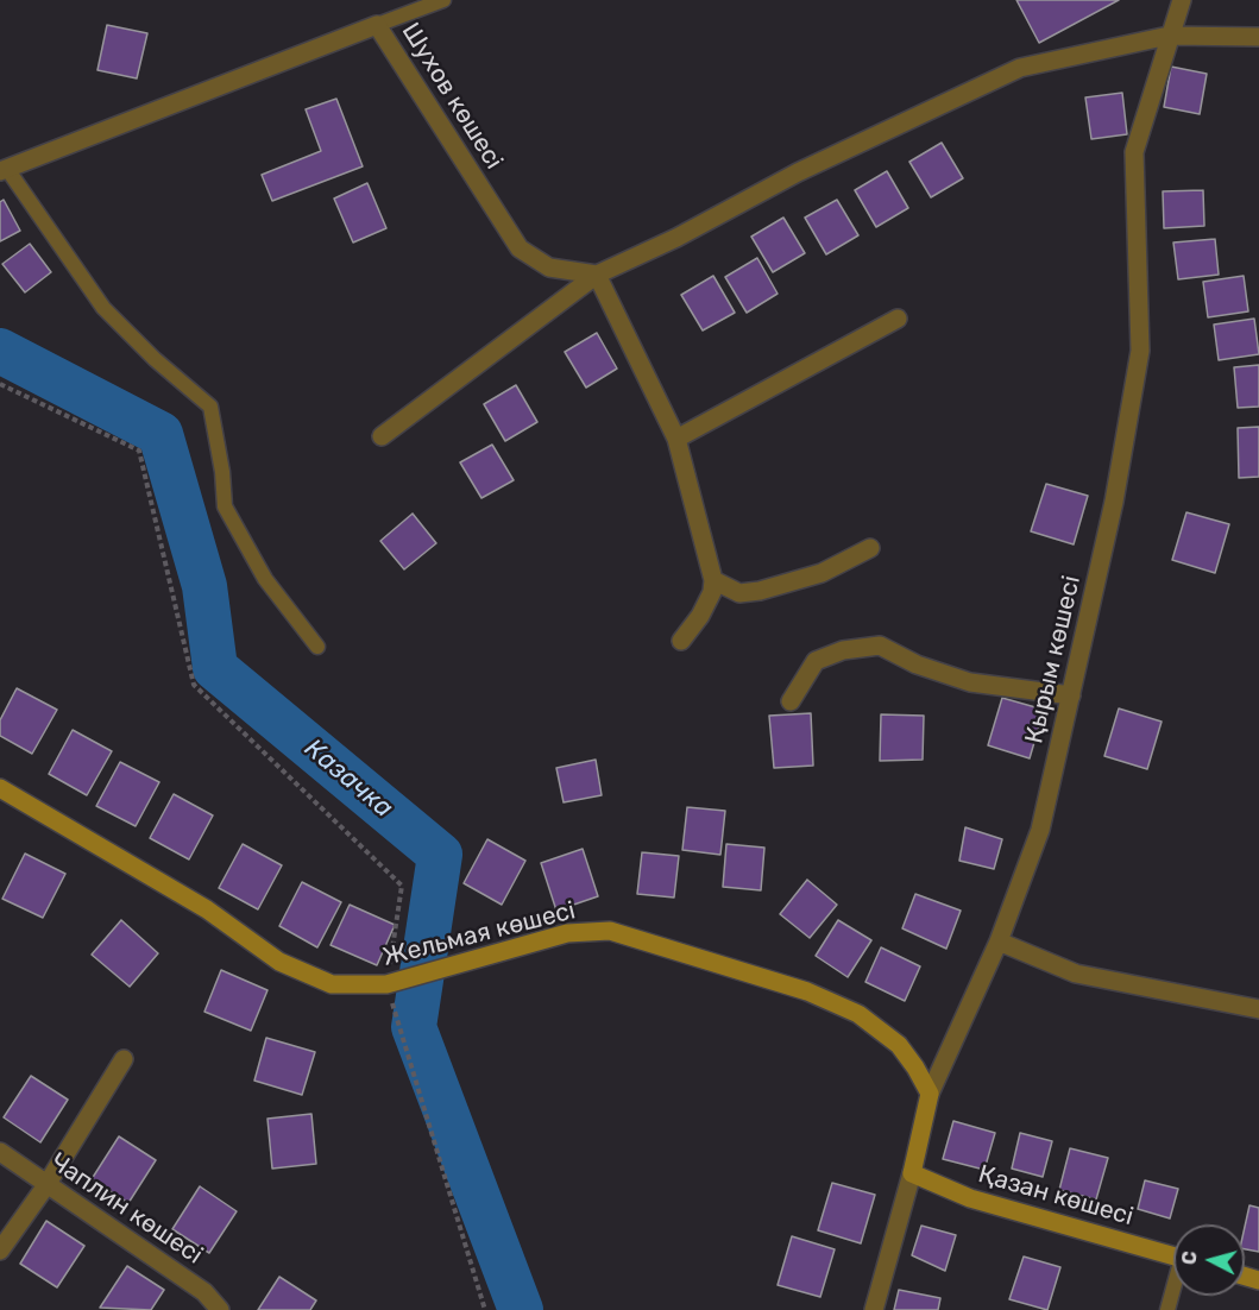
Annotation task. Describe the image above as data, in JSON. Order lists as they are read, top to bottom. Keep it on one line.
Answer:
{"streets":{"street":["Шухов көшесі","Қырым көшесі","Жельмая көшесі","Қазан көшесі","Чаплин көшесі"]},"crossings":[["Қырым көшесі","Жельмая көшесі"],["Қырым көшесі","Қазан көшесі"]],"water":["Казачка"],"north":"left"}
